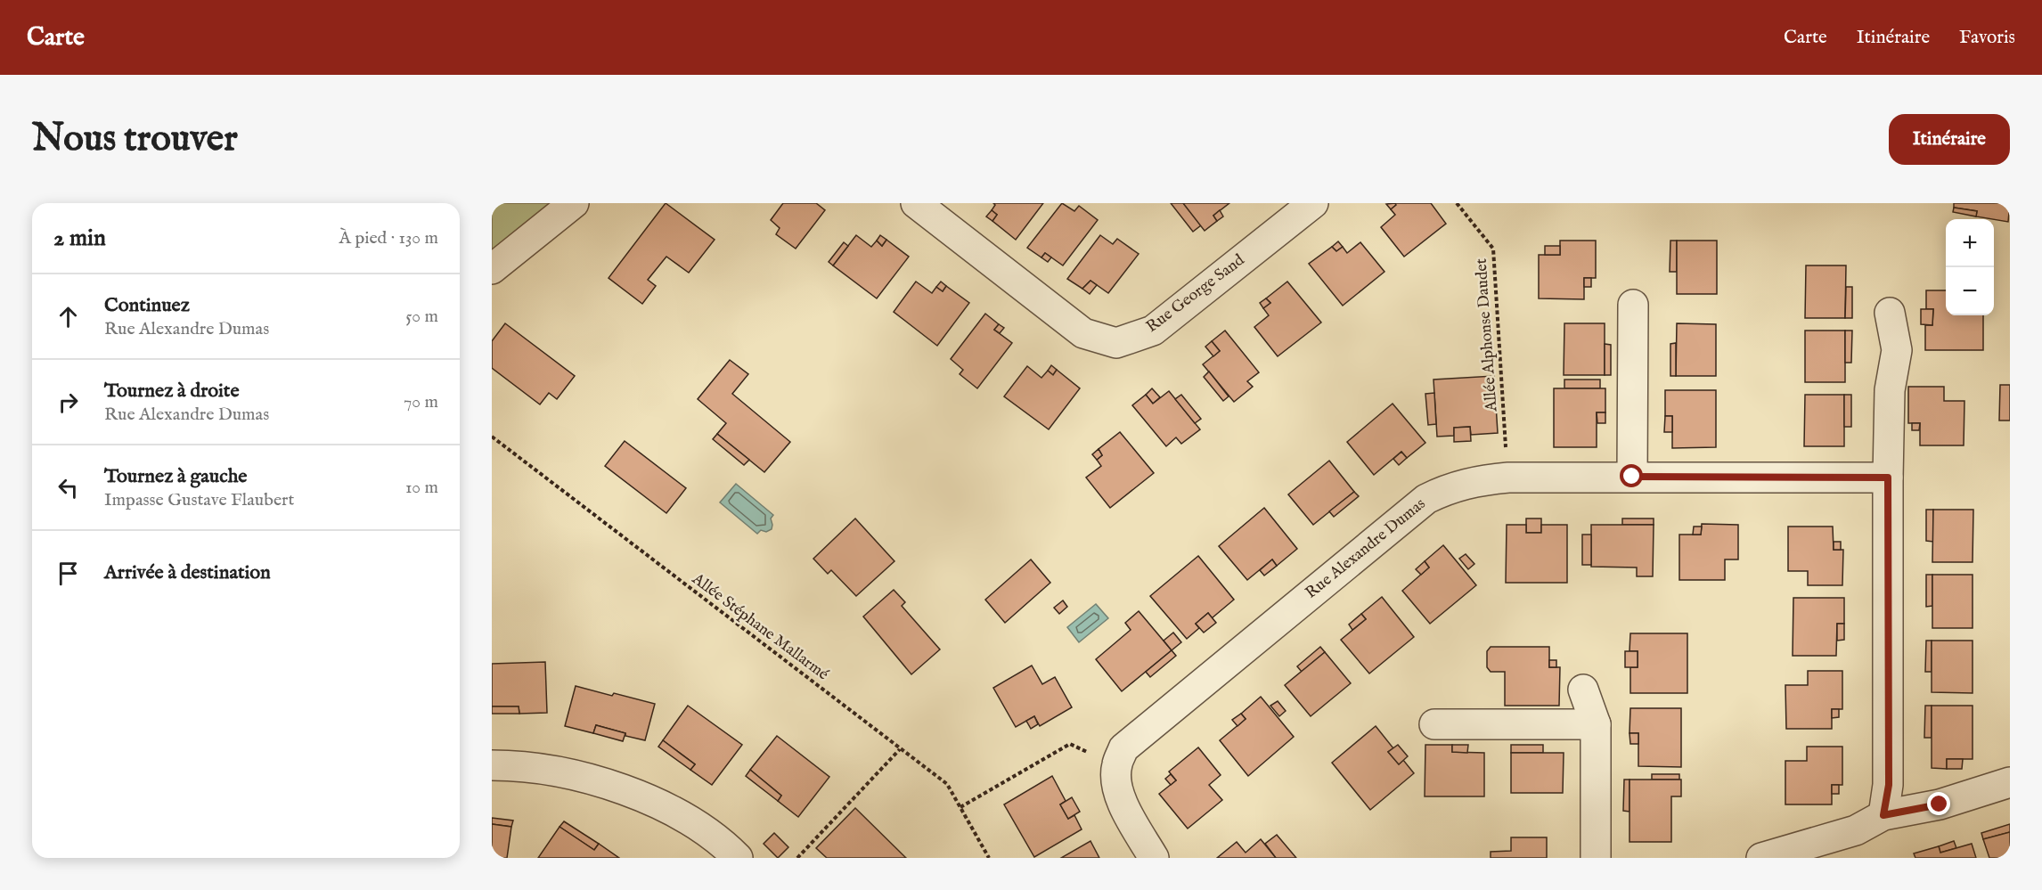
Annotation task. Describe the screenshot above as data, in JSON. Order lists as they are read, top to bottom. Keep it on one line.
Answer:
{"streets":{"street":["Rue George Sand","Rue Alexandre Dumas"],"path":["Allée Alphonse Daudet","Allée Stéphane Mallarmé"]},"crossings":[["Allée Alphonse Daudet","Rue Alexandre Dumas"]],"page":{"header":"Carte","nav":["Carte","Itinéraire","Favoris"],"buttons":"Itinéraire","title":"Nous trouver","heading":["2 min","À pied · 130 m"],"map_buttons":["+","−"],"list":[["Continuez","Rue Alexandre Dumas","50 m"],["Tournez à droite","Rue Alexandre Dumas","70 m"],["Tournez à gauche","Impasse Gustave Flaubert","10 m"],"Arrivée à destination"]}}
